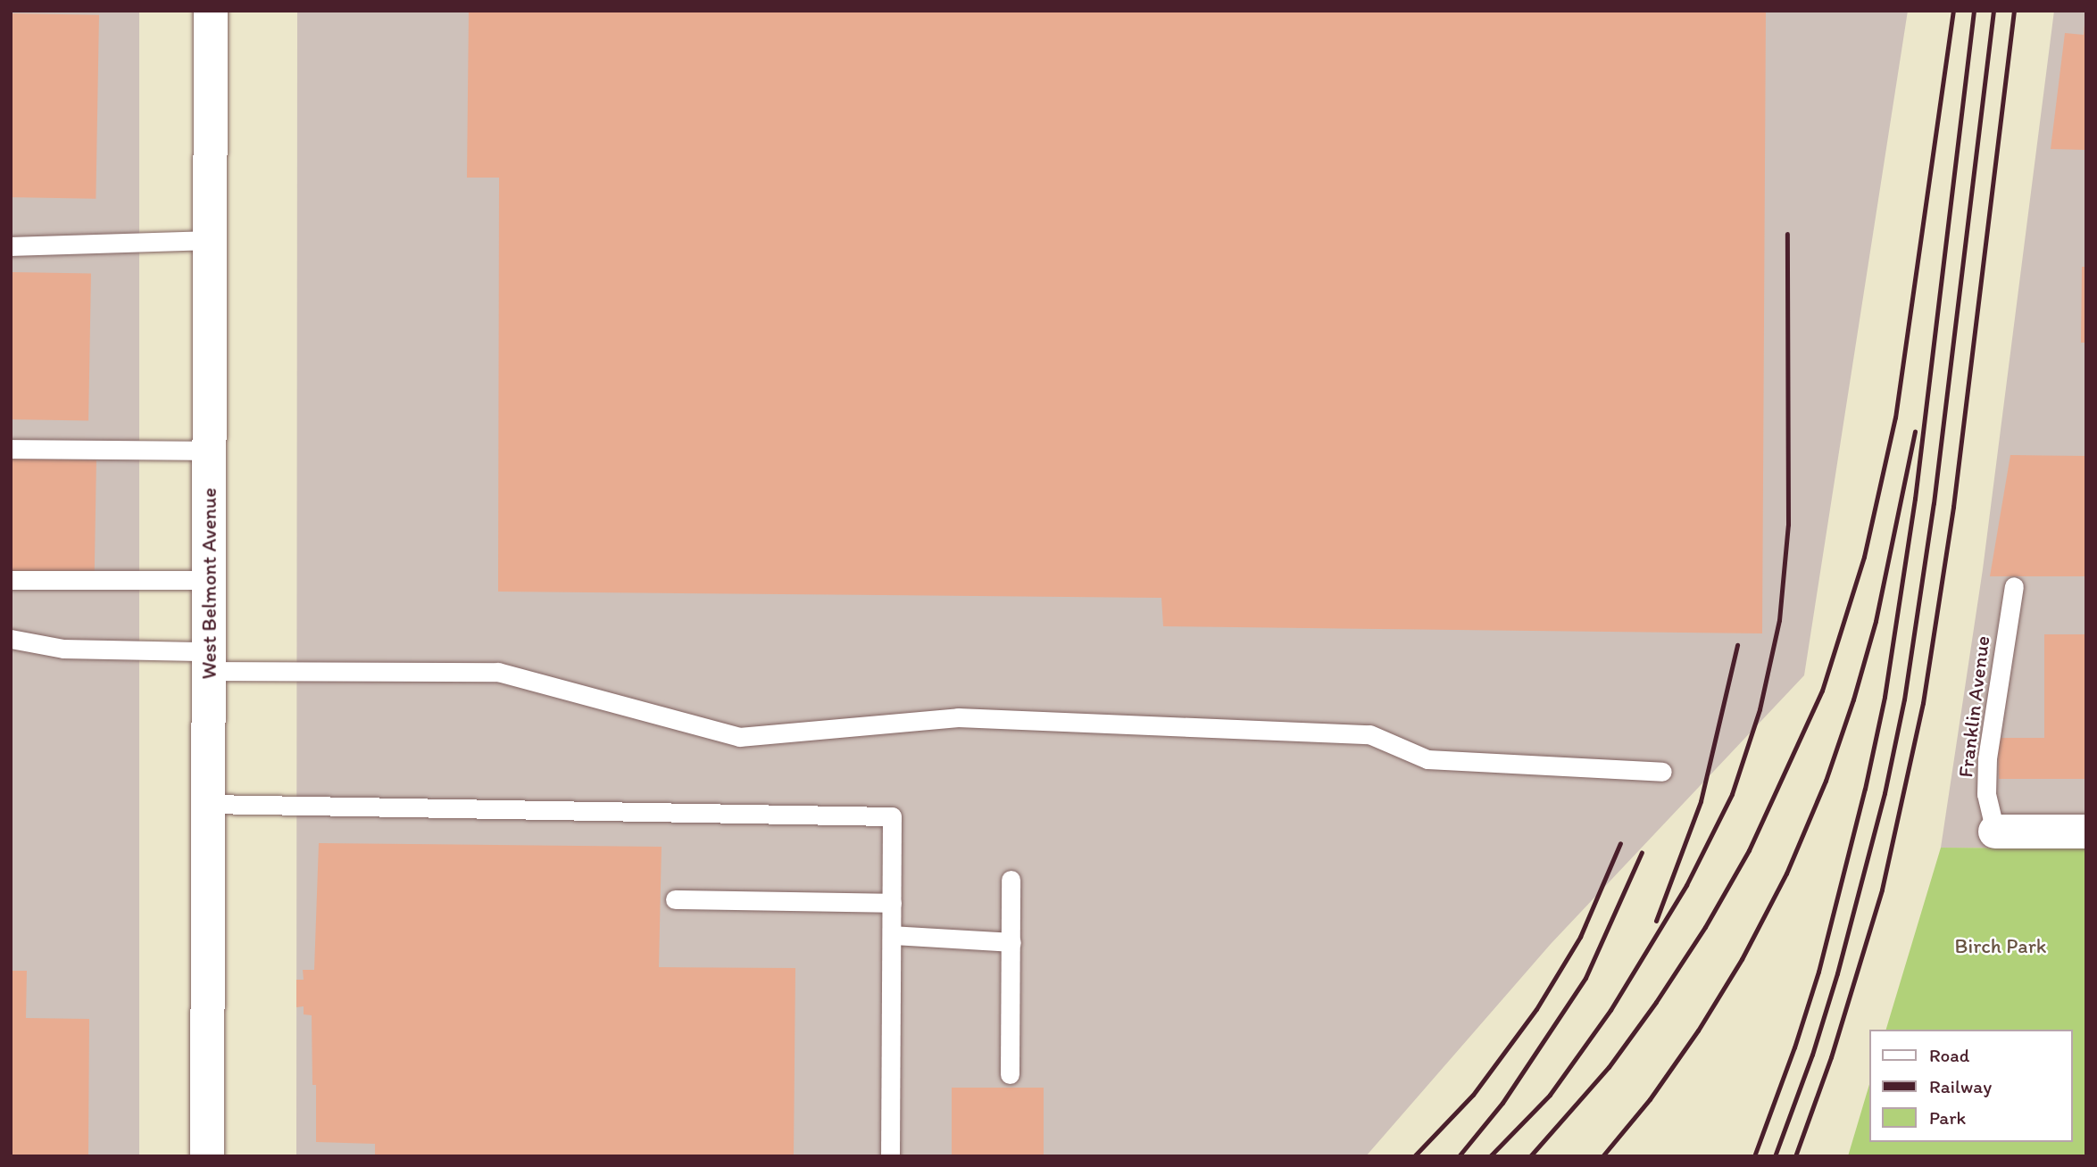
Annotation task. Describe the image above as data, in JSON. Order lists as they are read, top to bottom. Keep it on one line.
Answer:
{"streets":{"main road":["West Belmont Avenue"],"lane":["Franklin Avenue"]},"parks":["Birch Park"],"legend":["Road","Railway","Park"]}
